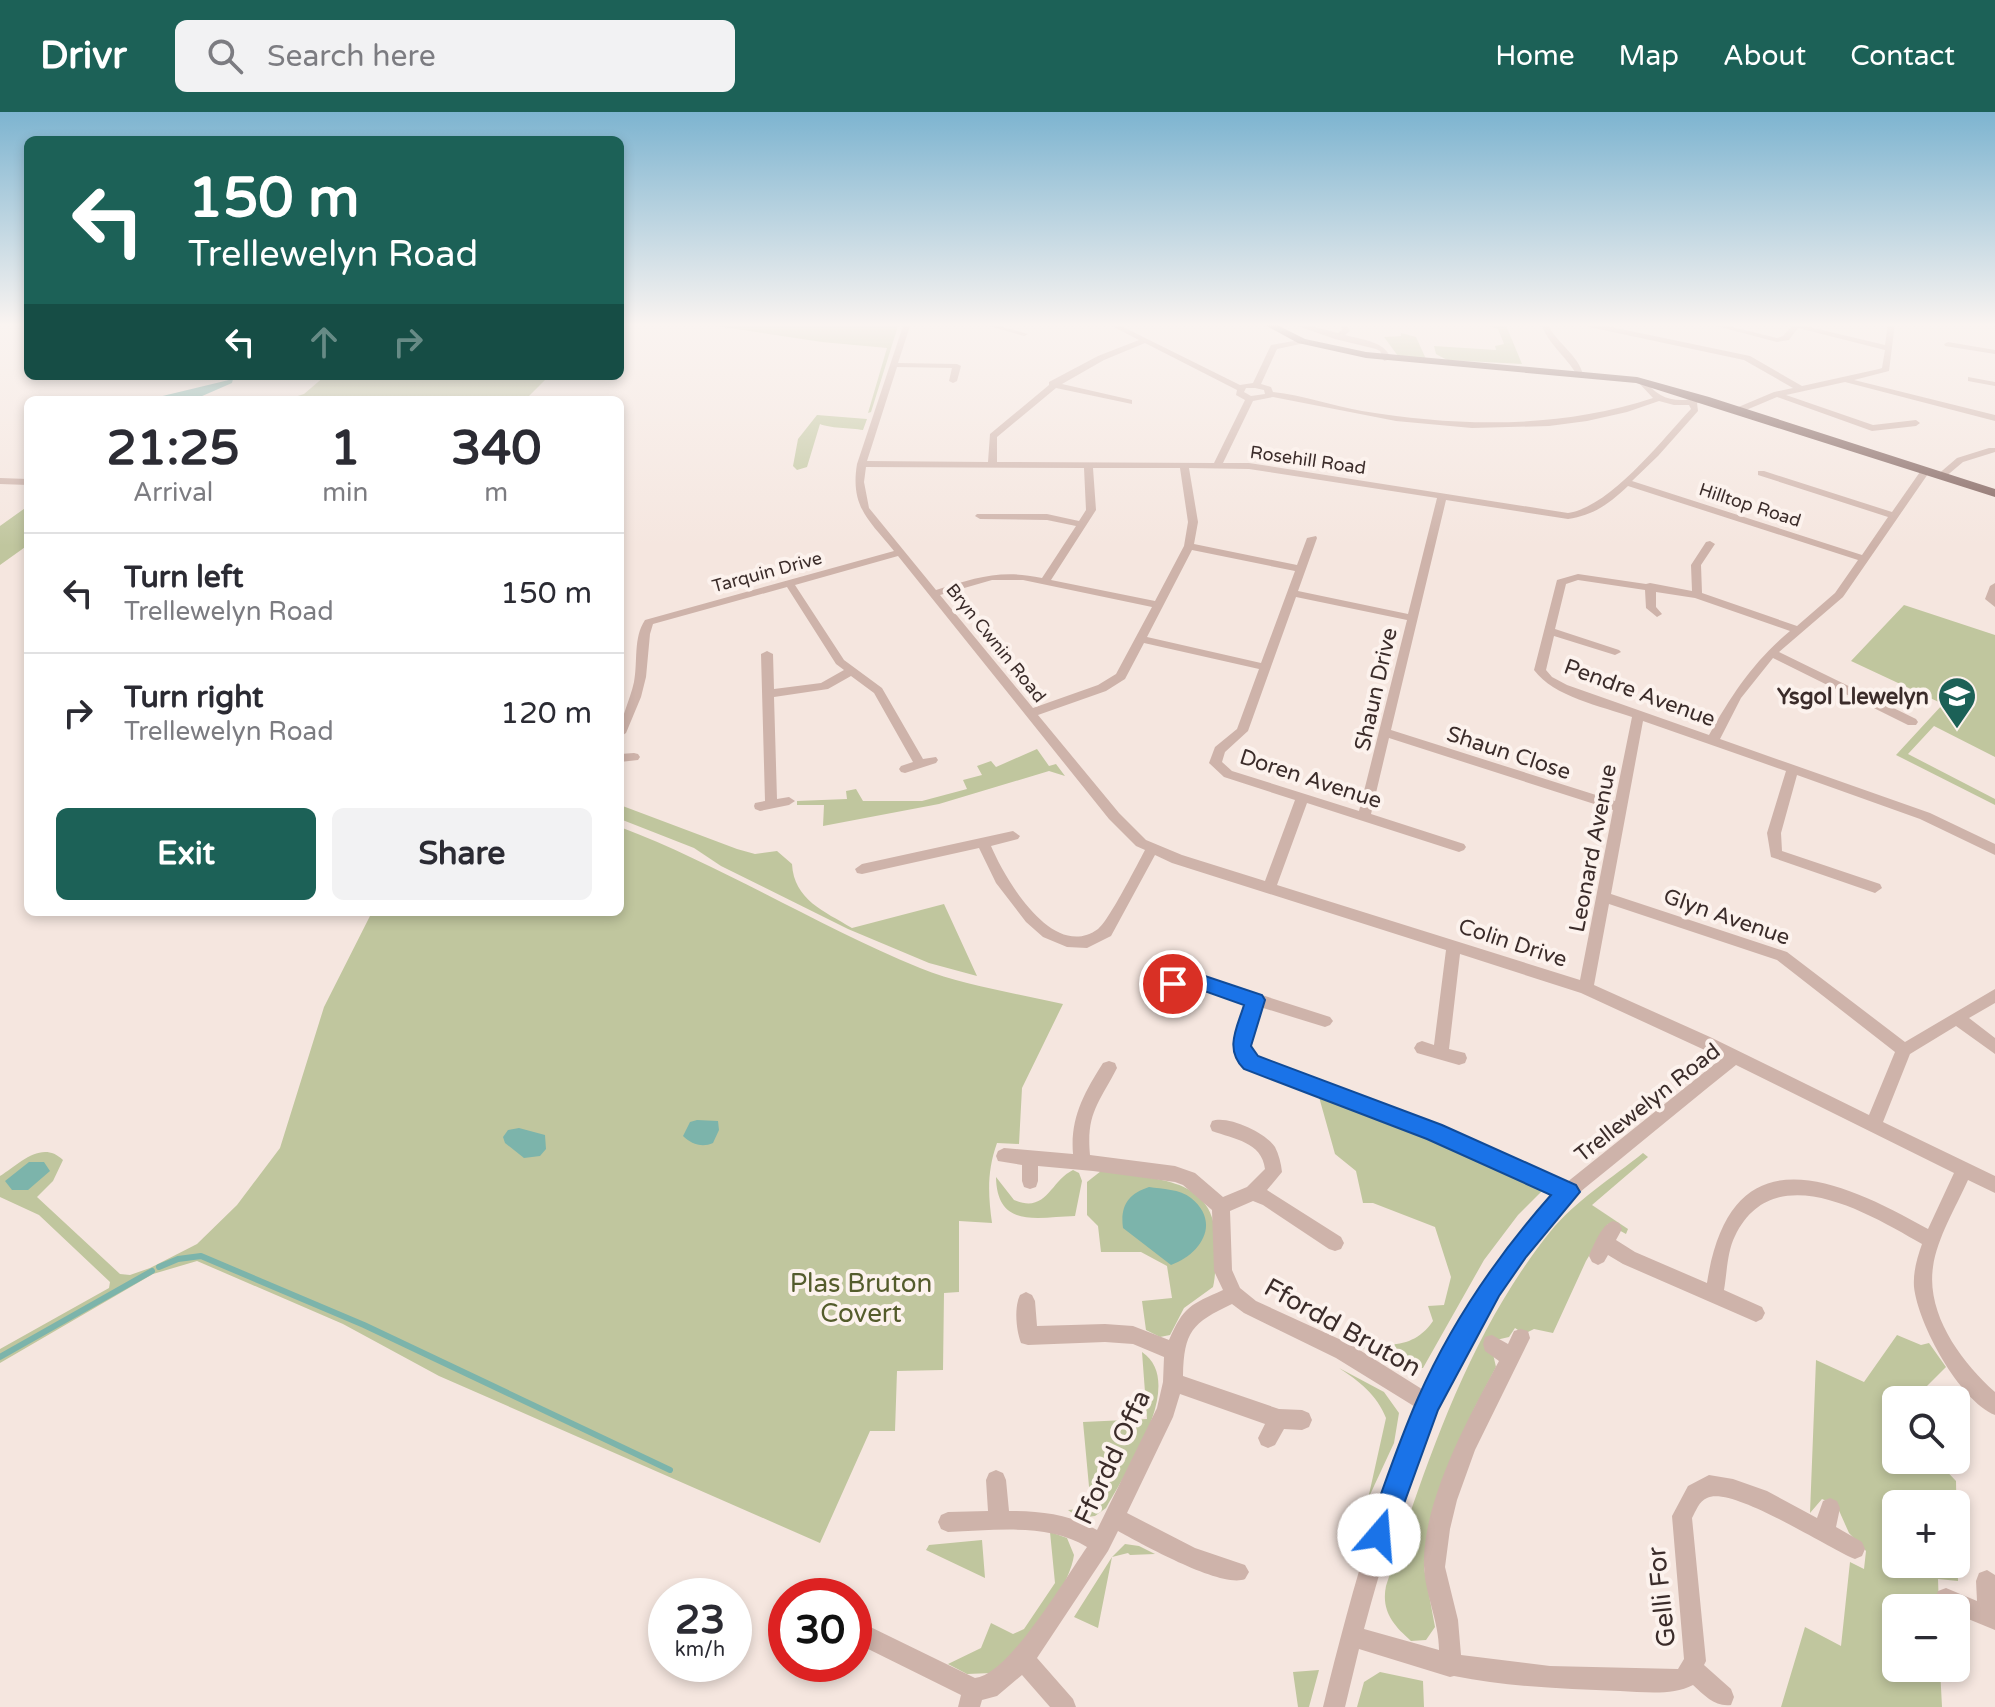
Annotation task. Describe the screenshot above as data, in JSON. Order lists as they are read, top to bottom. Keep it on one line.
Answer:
{"streets":{"street":["Rosehill Road","Hilltop Road","Tarquin Drive","Bryn Cwnin Road","Shaun Drive","Pendre Avenue","Shaun Close","Doren Avenue","Leonard Avenue","Glyn Avenue","Colin Drive","Trellewelyn Road","Ffordd Bruton","Ffordd Offa","Gelli For"]},"crossings":[["Rosehill Road","Hilltop Road"],["Rosehill Road","Bryn Cwnin Road"],["Rosehill Road","Shaun Drive"],["Tarquin Drive","Bryn Cwnin Road"],["Bryn Cwnin Road","Colin Drive"],["Shaun Drive","Shaun Close"],["Shaun Drive","Doren Avenue"],["Pendre Avenue","Leonard Avenue"],["Shaun Close","Leonard Avenue"],["Leonard Avenue","Glyn Avenue"],["Leonard Avenue","Colin Drive"],["Colin Drive","Trellewelyn Road"],["Ffordd Bruton","Ffordd Offa"]],"parks":["Plas Bruton Covert"],"places":{"school or university":["Ysgol Llewelyn"]},"page":{"header":"Drivr","search":"Search here","nav":["Home","Map","About","Contact"],"turn":["150 m","Trellewelyn Road"],"eta":["21:25","Arrival","1","min","340","m"],"list":[{"name":"Turn left","note":"Trellewelyn Road","value":"150 m"},{"name":"Turn right","note":"Trellewelyn Road","value":"120 m"}],"buttons":["Exit","Share"],"map_buttons":["+","−"],"speed":"23 km/h","limit":"30"}}
